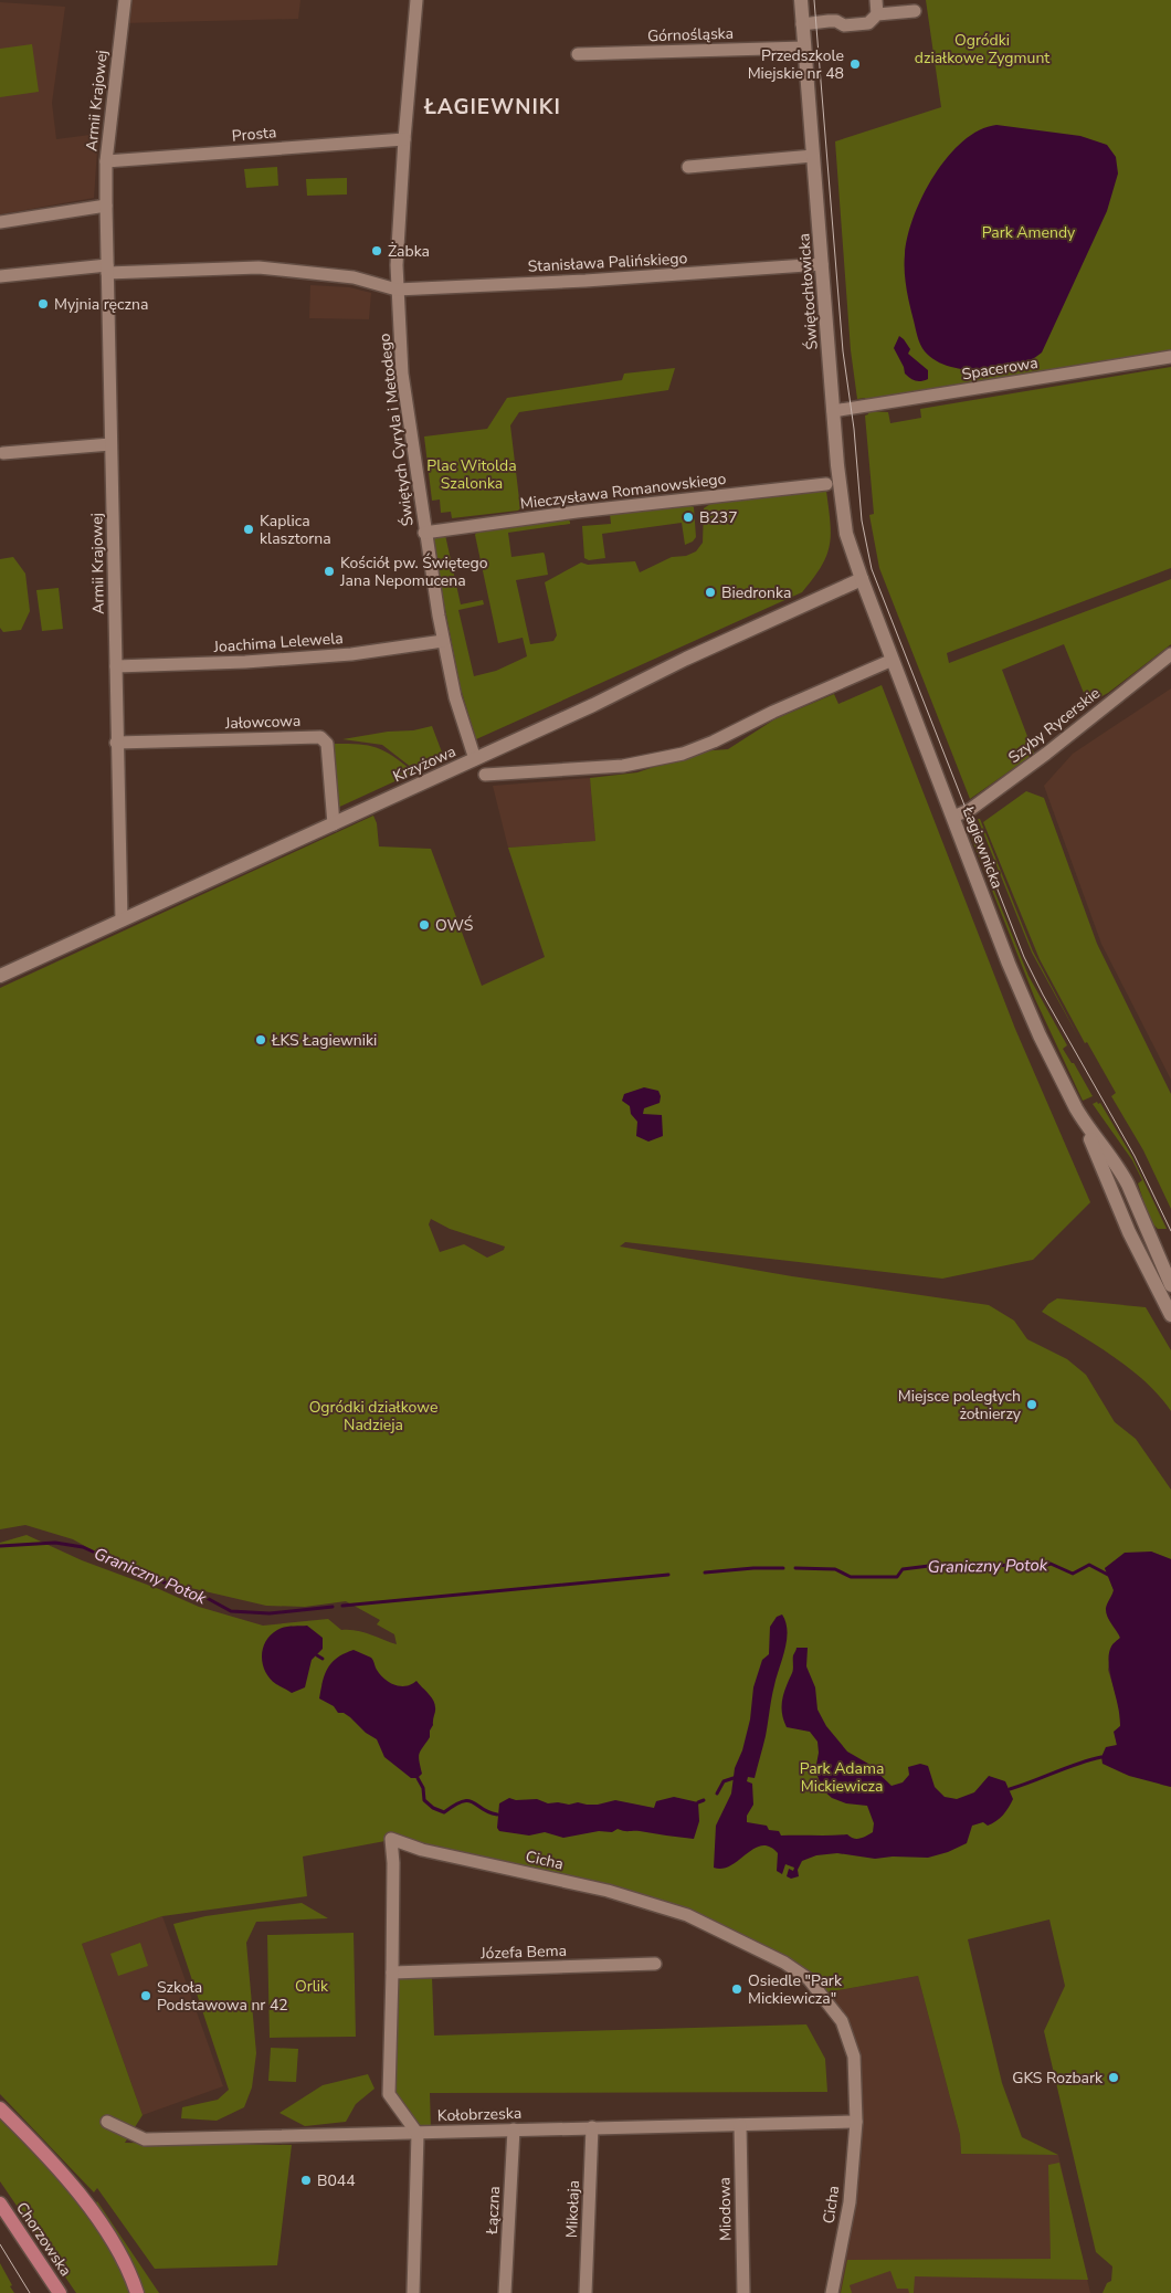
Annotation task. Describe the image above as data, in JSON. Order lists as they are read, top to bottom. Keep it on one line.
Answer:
{"streets":{"main road":["Świętochłowicka","Krzyżowa","Łagiewnicka","Chorzowska"],"street":["Górnośląska","Armii Krajowej","Prosta","Stanisława Palińskiego","Spacerowa","Świętych Cyryla i Metodego","Mieczysława Romanowskiego","Joachima Lelewela","Jałowcowa","Szyby Rycerskie","Cicha","Józefa Bema","Kołobrzeska","Mikołaja","Miodowa","Łączna"]},"crossings":[["Górnośląska","Świętochłowicka"],["Armii Krajowej","Prosta"],["Armii Krajowej","Joachima Lelewela"],["Armii Krajowej","Jałowcowa"],["Armii Krajowej","Krzyżowa"],["Prosta","Świętych Cyryla i Metodego"],["Stanisława Palińskiego","Świętochłowicka"],["Stanisława Palińskiego","Świętych Cyryla i Metodego"],["Świętochłowicka","Spacerowa"],["Świętochłowicka","Krzyżowa"],["Świętochłowicka","Łagiewnicka"],["Świętych Cyryla i Metodego","Mieczysława Romanowskiego"],["Świętych Cyryla i Metodego","Joachima Lelewela"],["Świętych Cyryla i Metodego","Krzyżowa"],["Jałowcowa","Krzyżowa"],["Szyby Rycerskie","Łagiewnicka"],["Krzyżowa","Łagiewnicka"],["Cicha","Józefa Bema"],["Cicha","Kołobrzeska"],["Kołobrzeska","Mikołaja"],["Kołobrzeska","Miodowa"],["Kołobrzeska","Łączna"]],"districts":["ŁAGIEWNIKI"],"water":["Graniczny Potok"],"parks":["Ogródki działkowe Zygmunt","Park Amendy","Plac Witolda Szalonka","Ogródki działkowe Nadzieja","Park Adama Mickiewicza","Orlik"],"places":["Przedszkole Miejskie nr 48","Żabka","Myjnia ręczna","B237","Kaplica klasztorna","Kościół pw. Świętego Jana Nepomucena","Biedronka","OWŚ","ŁKS Łagiewniki","Miejsce poległych żołnierzy","Osiedle \"Park Mickiewicza\"","Szkoła Podstawowa nr 42","GKS Rozbark","B044"]}
